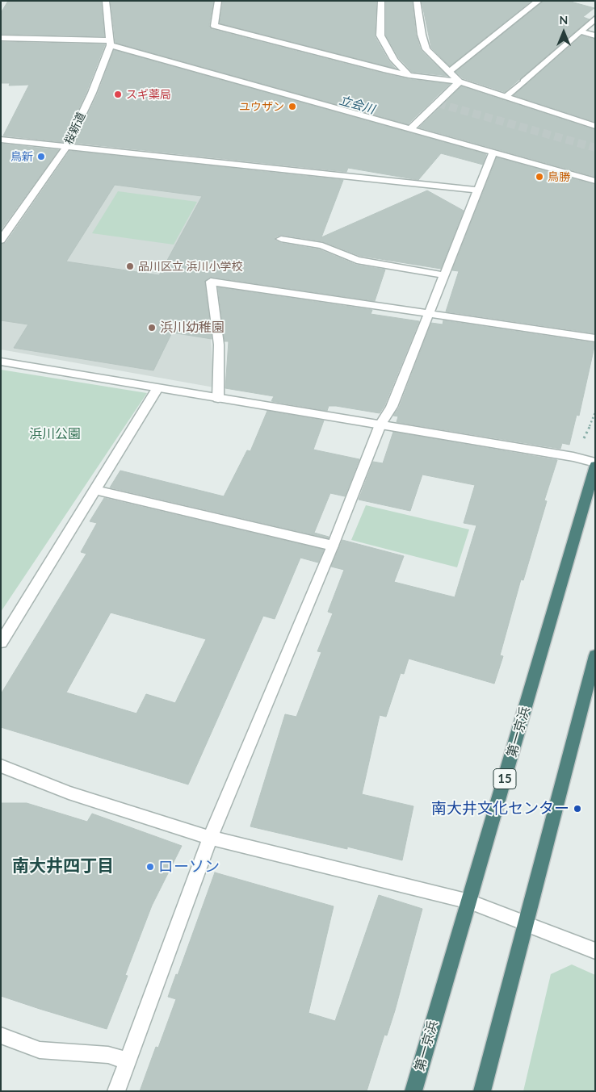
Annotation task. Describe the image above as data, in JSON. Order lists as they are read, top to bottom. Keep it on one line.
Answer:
{"streets":{"highway":["第一京浜","15"],"street":["桜新道"]},"districts":["南大井四丁目"],"water":["立会川"],"parks":["浜川公園"],"places":["スギ薬局","ユウザン","鳥新","鳥勝","品川区立 浜川小学校","浜川幼稚園","南大井文化センター","ローソン"],"north":"top"}
